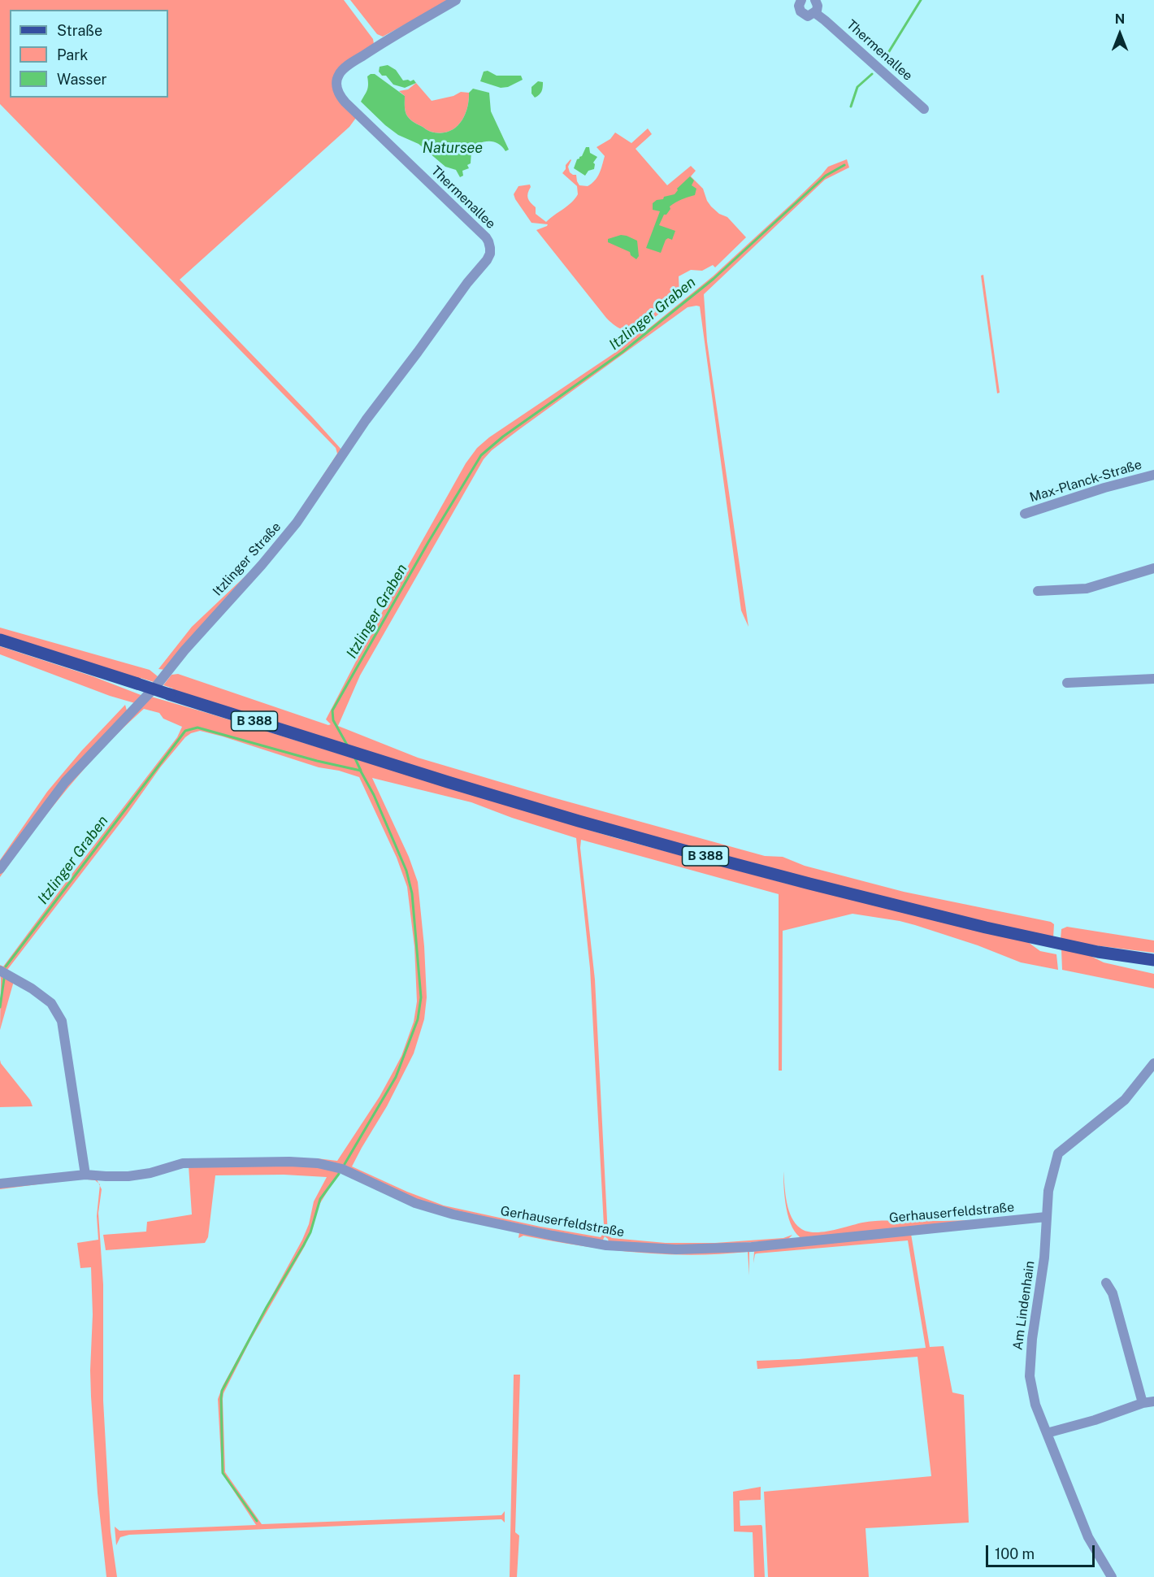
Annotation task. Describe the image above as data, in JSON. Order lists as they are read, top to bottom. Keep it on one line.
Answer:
{"streets":{"main road":["B 388"],"street":["Thermenallee","Max-Planck-Straße","Itzlinger Straße","Gerhauserfeldstraße","Am Lindenhain"]},"crossings":[["Thermenallee","Itzlinger Straße"],["Gerhauserfeldstraße","Am Lindenhain"]],"water":["Natursee","Itzlinger Graben"],"legend":["Straße","Park","Wasser"],"scale_bar":"100 m","north":"top"}
